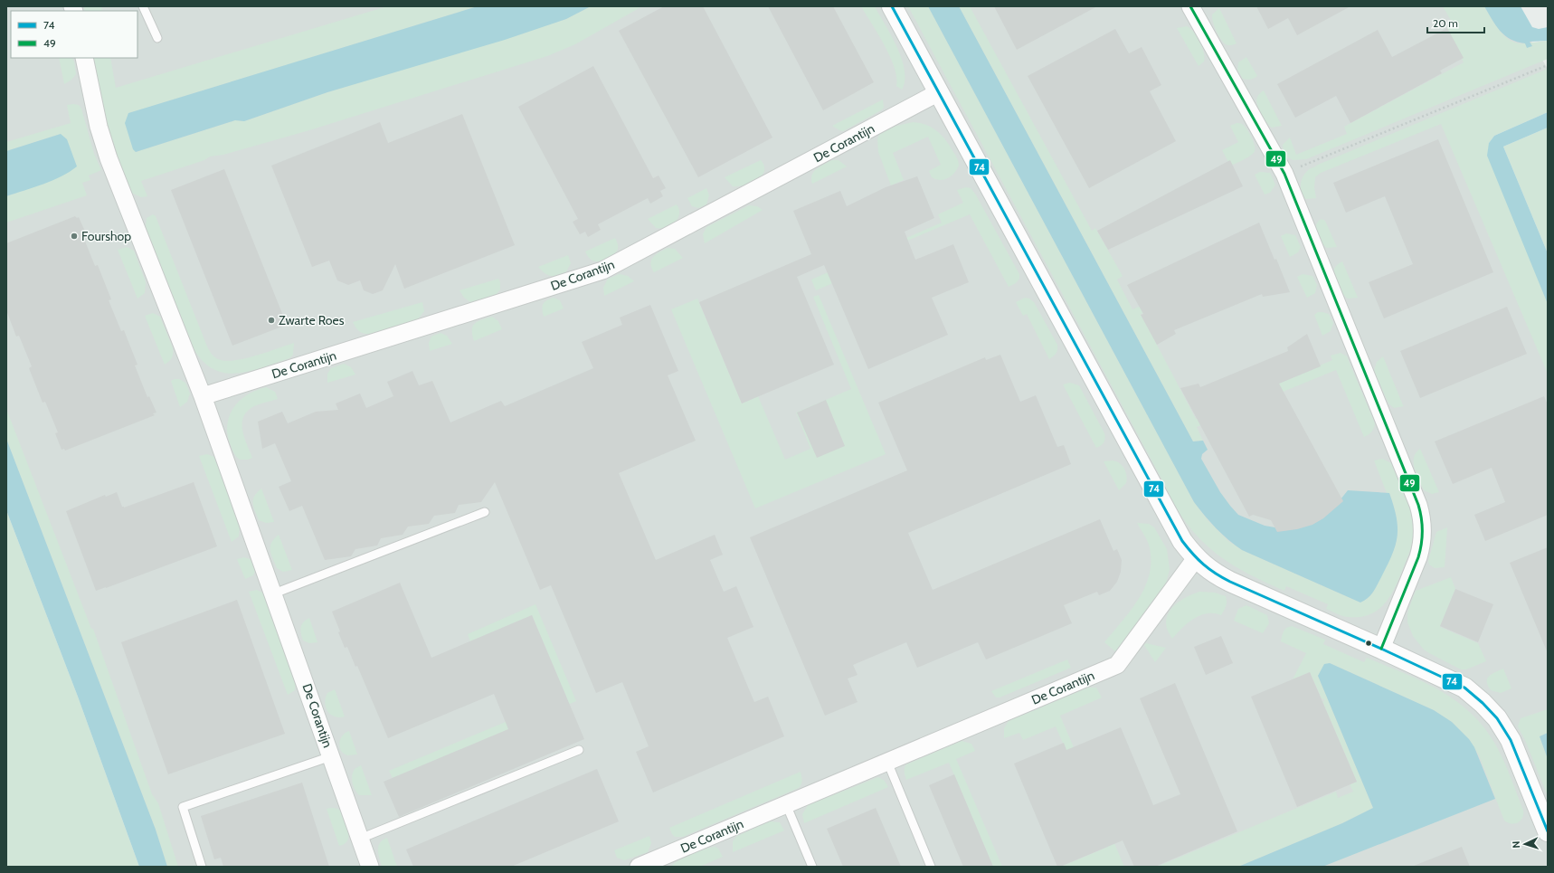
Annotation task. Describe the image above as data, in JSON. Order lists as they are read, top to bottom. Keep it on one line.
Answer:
{"streets":{"street":["De Corantijn"]},"places":["Fourshop","Zwarte Roes"],"lines":["transit line 74","transit line 49"],"legend":["74","49"],"scale_bar":"20 m","north":"left"}
